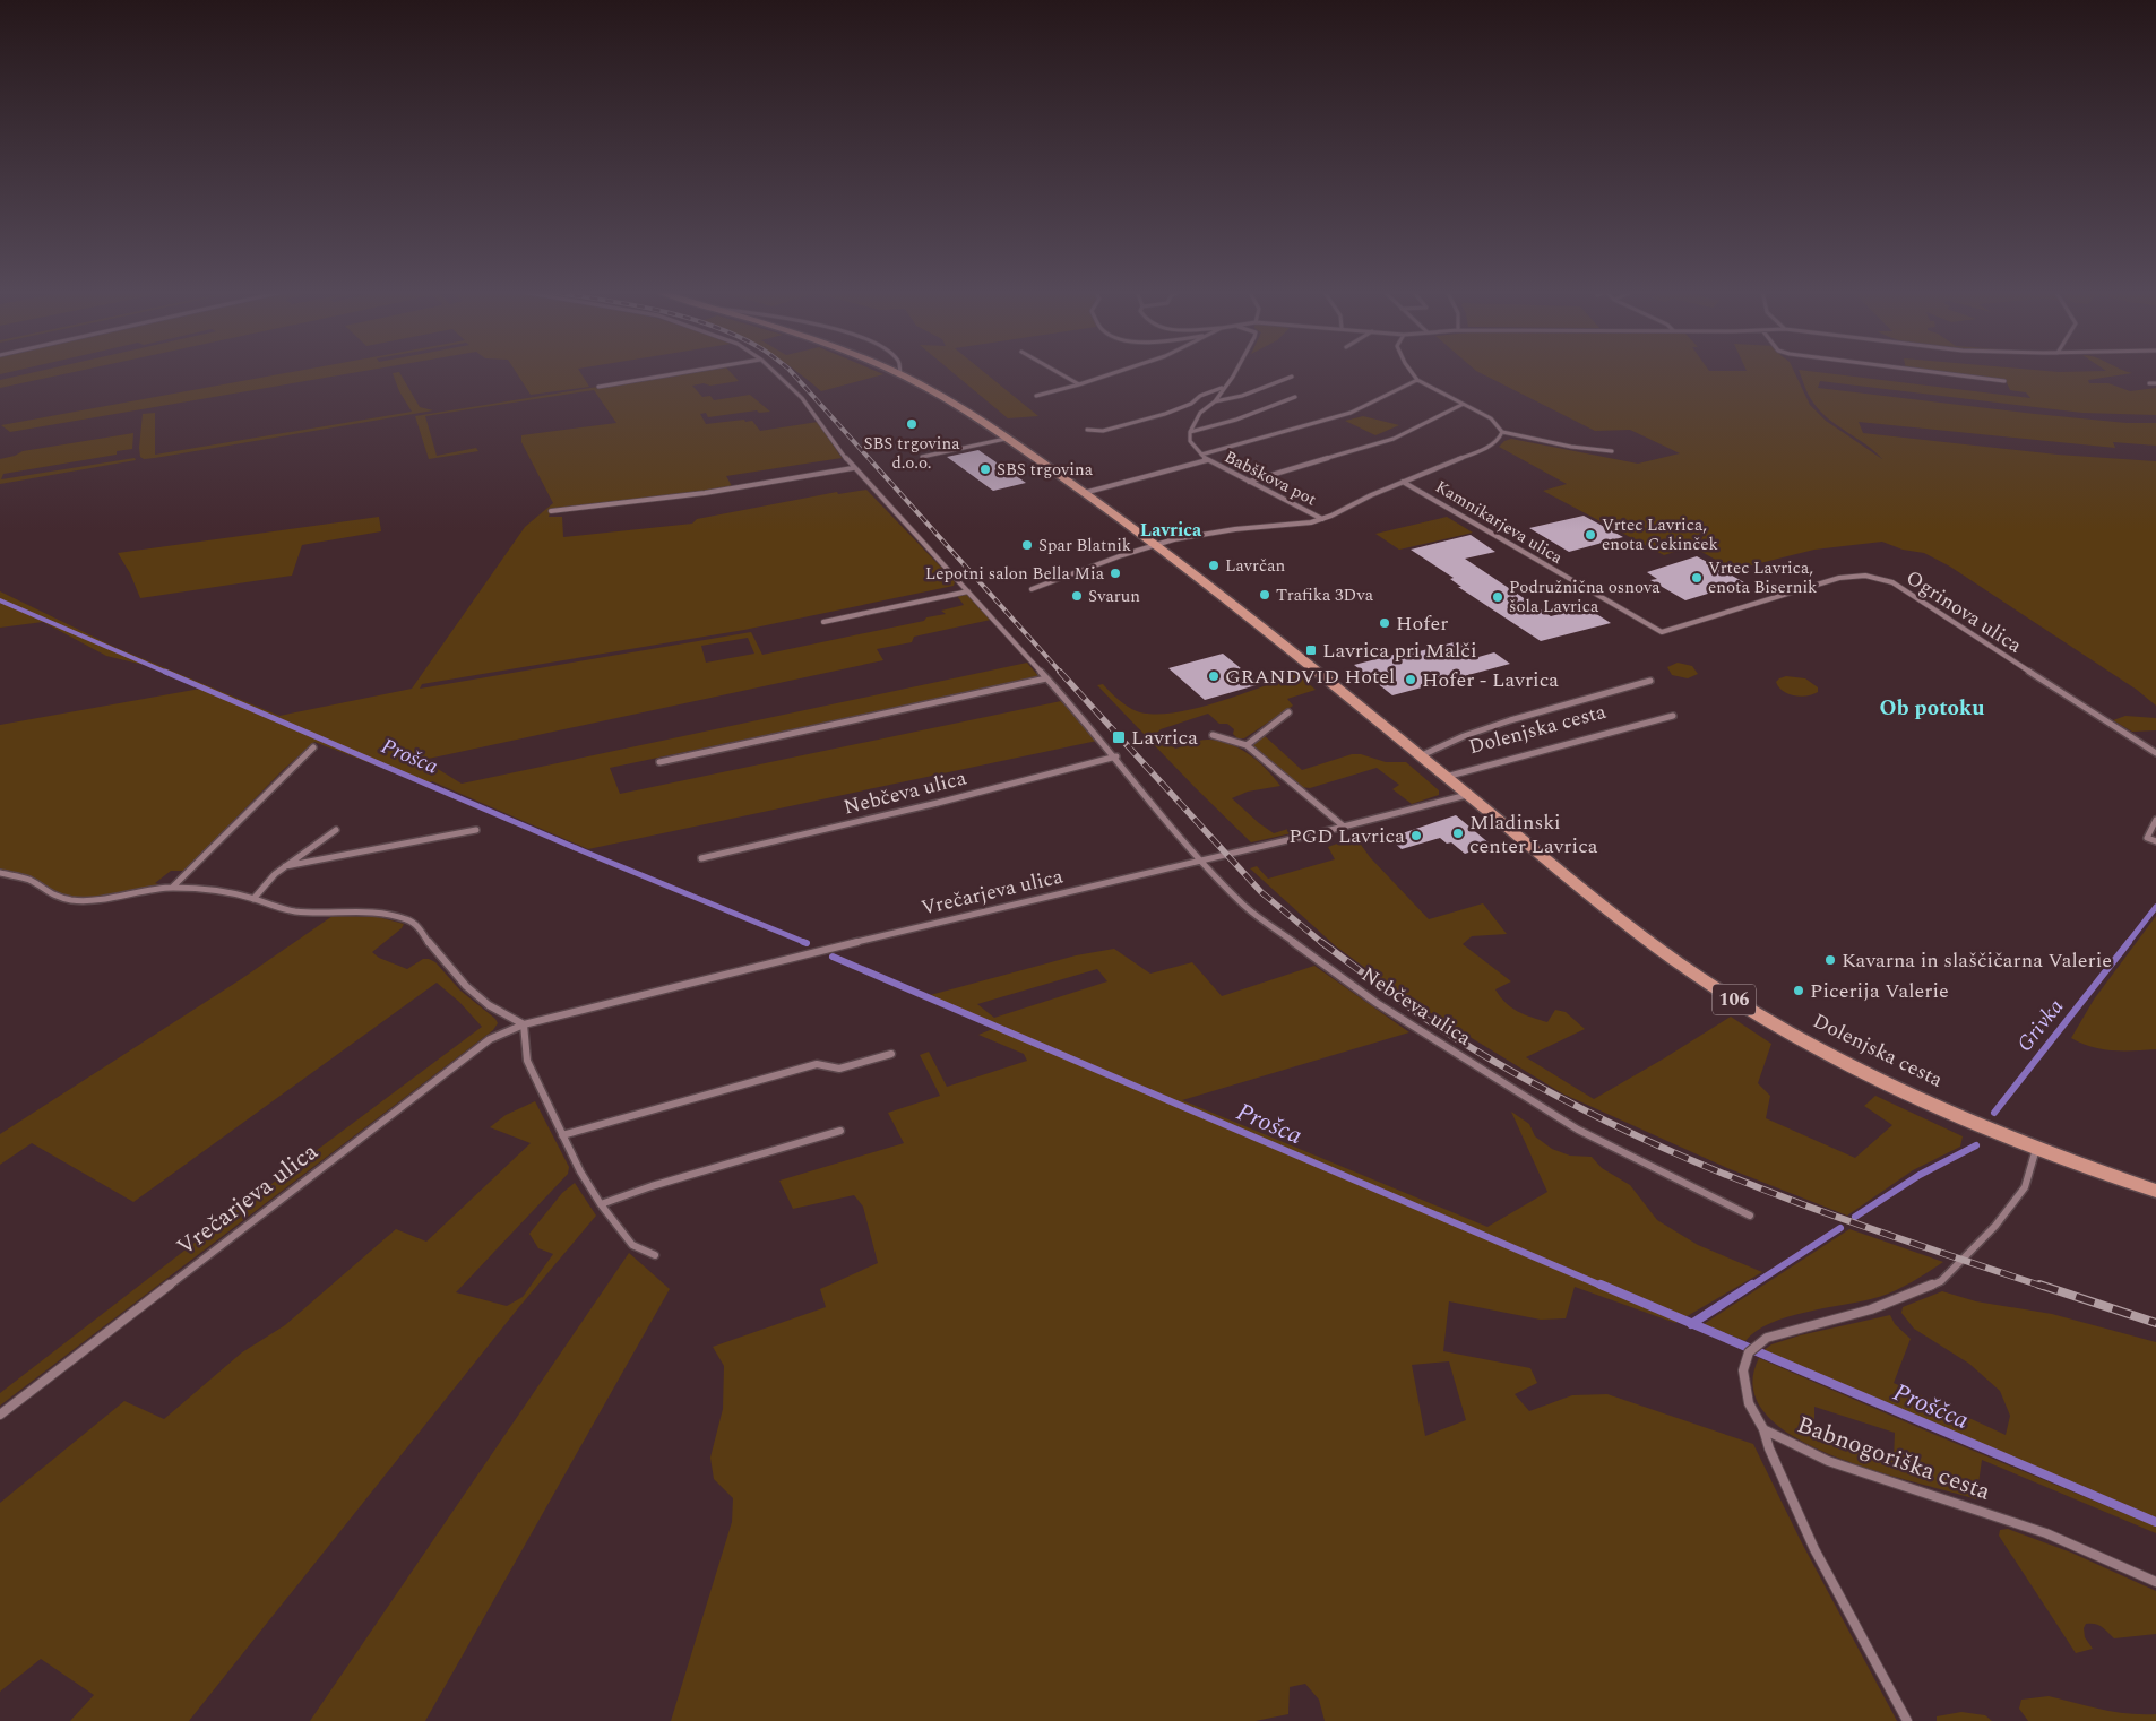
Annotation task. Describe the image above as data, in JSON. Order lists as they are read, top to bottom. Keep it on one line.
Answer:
{"streets":{"main road":["Dolenjska cesta","106"],"street":["Babškova pot","Kamnikarjeva ulica","Ogrinova ulica","Nebčeva ulica","Vrečarjeva ulica","Babnogoriška cesta"]},"crossings":[["Babškova pot","Kamnikarjeva ulica"],["Babškova pot","Dolenjska cesta"],["Kamnikarjeva ulica","Ogrinova ulica"],["Kamnikarjeva ulica","Dolenjska cesta"],["Dolenjska cesta","Vrečarjeva ulica"],["Nebčeva ulica","Vrečarjeva ulica"]],"districts":["Lavrica","Ob potoku"],"water":["Prošca","Grivka","Proščca"],"places":{"other":["SBS trgovina d.o.o.","SBS trgovina","Vrtec Lavrica, enota Cekinček","Spar Blatnik","Lavrčan","Lepotni salon Bella Mia","Vrtec Lavrica, enota Bisernik","Trafika 3Dva","Svarun","Podružnična osnova šola Lavrica","Hofer","GRANDVID Hotel","Hofer - Lavrica","Mladinski center Lavrica","PGD Lavrica","Kavarna in slaščičarna Valerie","Picerija Valerie"],"transit":["Lavrica pri Malči","Lavrica"]}}
